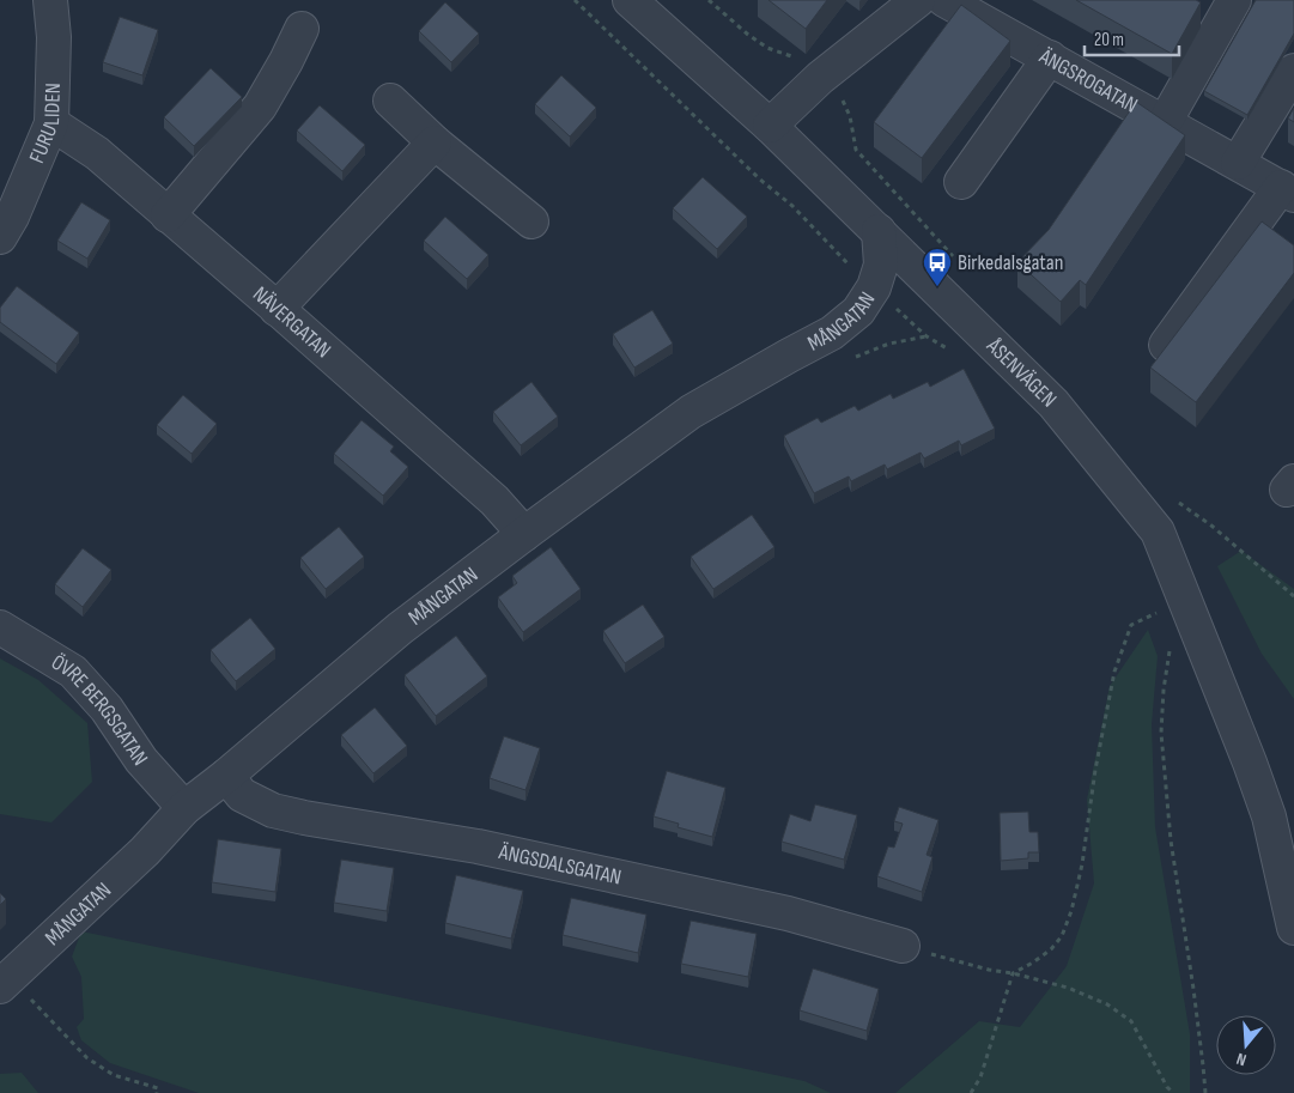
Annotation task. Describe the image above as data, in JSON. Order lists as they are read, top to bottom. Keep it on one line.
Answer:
{"streets":{"street":["ÄNGSROGATAN","FURULIDEN","MÅNGATAN","NÄVERGATAN","ÅSENVÄGEN","ÖVRE BERGSGATAN","ÄNGSDALSGATAN"]},"crossings":[["FURULIDEN","NÄVERGATAN"],["MÅNGATAN","NÄVERGATAN"],["MÅNGATAN","ÅSENVÄGEN"],["MÅNGATAN","ÖVRE BERGSGATAN"],["MÅNGATAN","ÄNGSDALSGATAN"]],"places":{"bus stop":["Birkedalsgatan"]},"scale_bar":"20 m","north":"bottom"}
